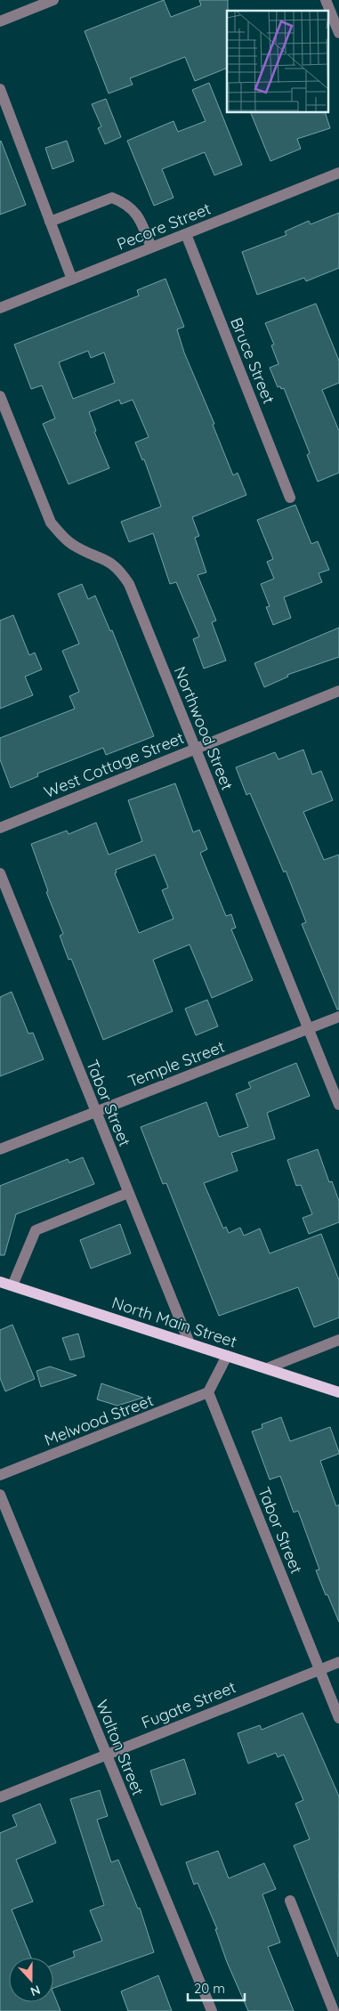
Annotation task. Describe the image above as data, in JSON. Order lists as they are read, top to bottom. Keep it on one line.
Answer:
{"streets":{"main road":["North Main Street"],"street":["Pecore Street","Bruce Street","Northwood Street","West Cottage Street","Temple Street","Tabor Street","Melwood Street","Fugate Street","Walton Street"]},"crossings":[["Pecore Street","Bruce Street"],["Northwood Street","West Cottage Street"],["Northwood Street","Temple Street"],["Temple Street","Tabor Street"],["Tabor Street","North Main Street"],["Tabor Street","Melwood Street"],["Tabor Street","Fugate Street"],["Fugate Street","Walton Street"]],"scale_bar":"20 m","north":"bottom"}
